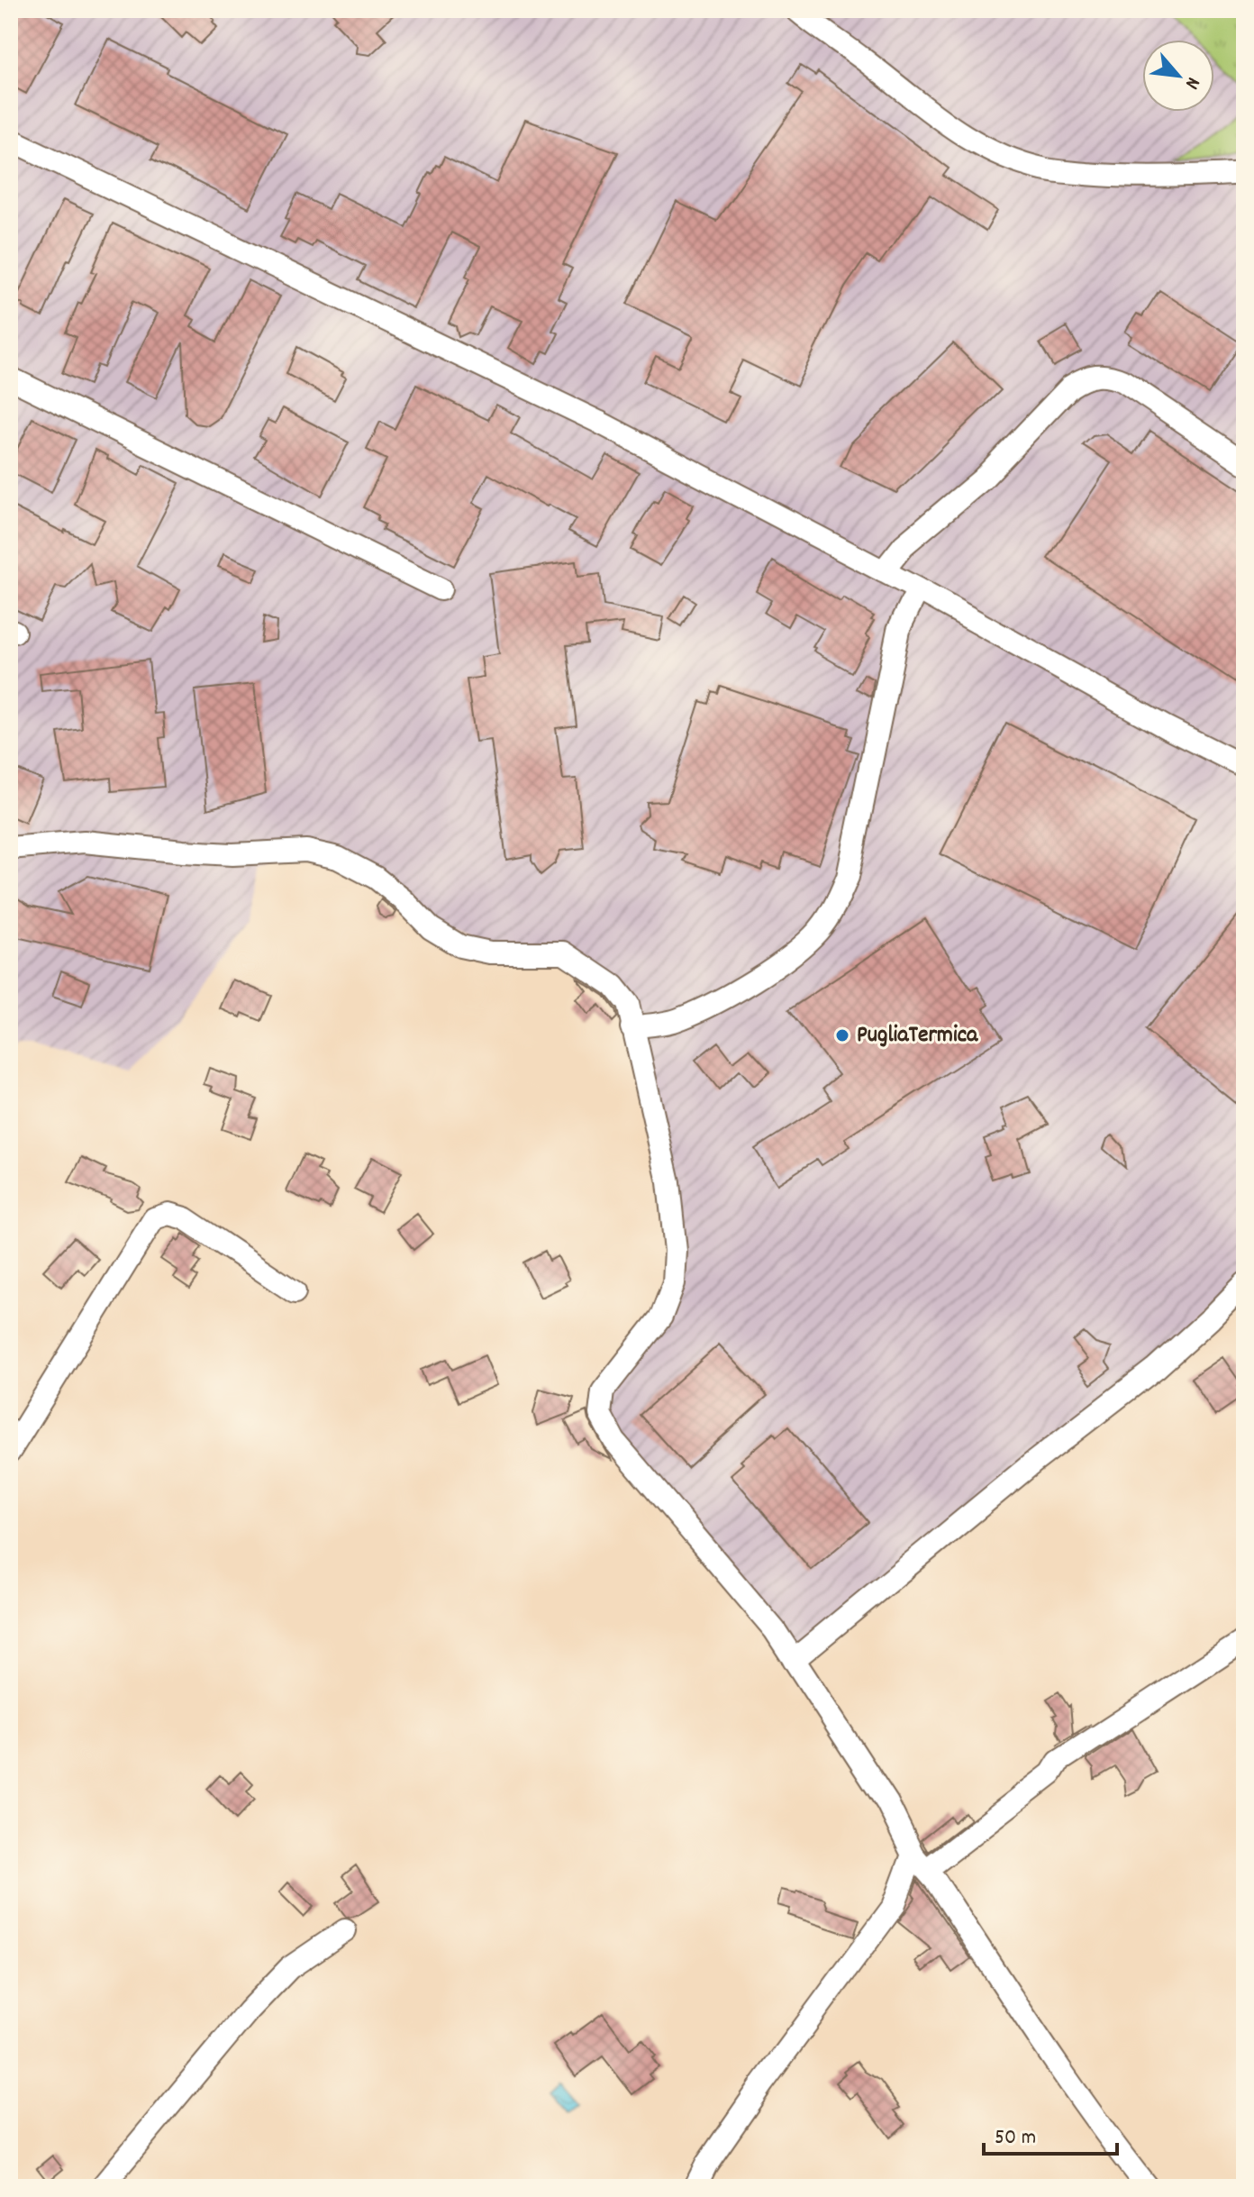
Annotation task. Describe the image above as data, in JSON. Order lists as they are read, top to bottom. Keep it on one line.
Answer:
{"places":["PugliaTermica"],"scale_bar":"50 m","north":"bottom right"}
